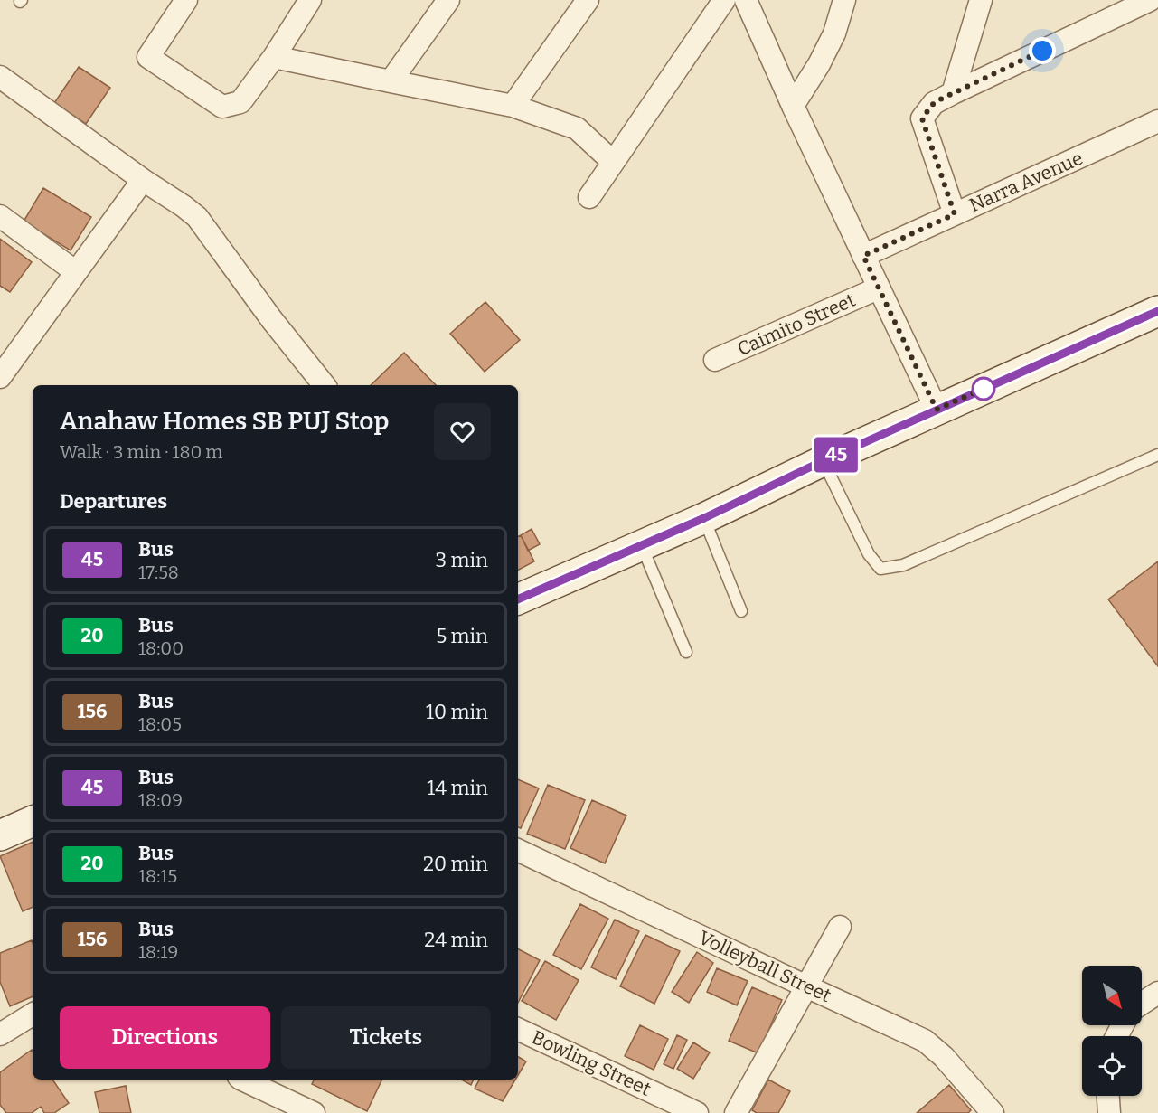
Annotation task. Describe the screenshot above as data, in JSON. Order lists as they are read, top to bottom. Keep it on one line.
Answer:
{"streets":{"street":["Narra Avenue","Caimito Street","Volleyball Street","Bowling Street"]},"lines":["bus line 45"],"north":"bottom right","page":{"on_map":"45","heading":[["Anahaw Homes SB PUJ Stop","Walk · 3 min · 180 m"],"Departures"],"list":[{"mark":"45","name":"Bus","note":"17:58","value":"3 min"},{"mark":"20","name":"Bus","note":"18:00","value":"5 min"},{"mark":"156","name":"Bus","note":"18:05","value":"10 min"},{"mark":"45","name":"Bus","note":"18:09","value":"14 min"},{"mark":"20","name":"Bus","note":"18:15","value":"20 min"},{"mark":"156","name":"Bus","note":"18:19","value":"24 min"}],"buttons":["Directions","Tickets"]}}
